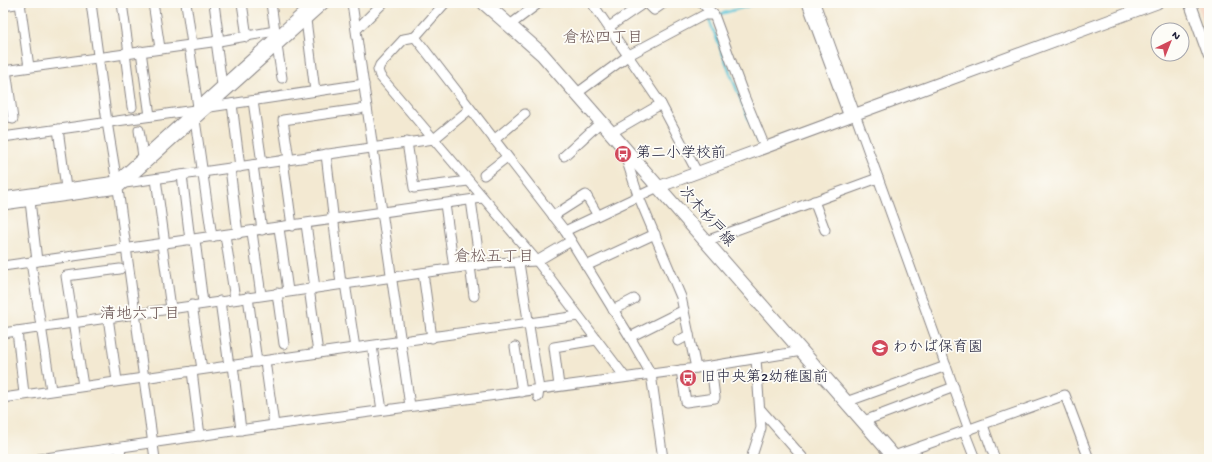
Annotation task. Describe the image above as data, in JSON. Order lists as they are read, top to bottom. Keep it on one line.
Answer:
{"streets":{"main road":["次木杉戸線"]},"districts":["倉松四丁目","倉松五丁目","清地六丁目"],"places":{"bus stop":["第二小学校前","旧中央第2幼稚園前"],"school or university":["わかば保育園"]},"north":"top right"}
